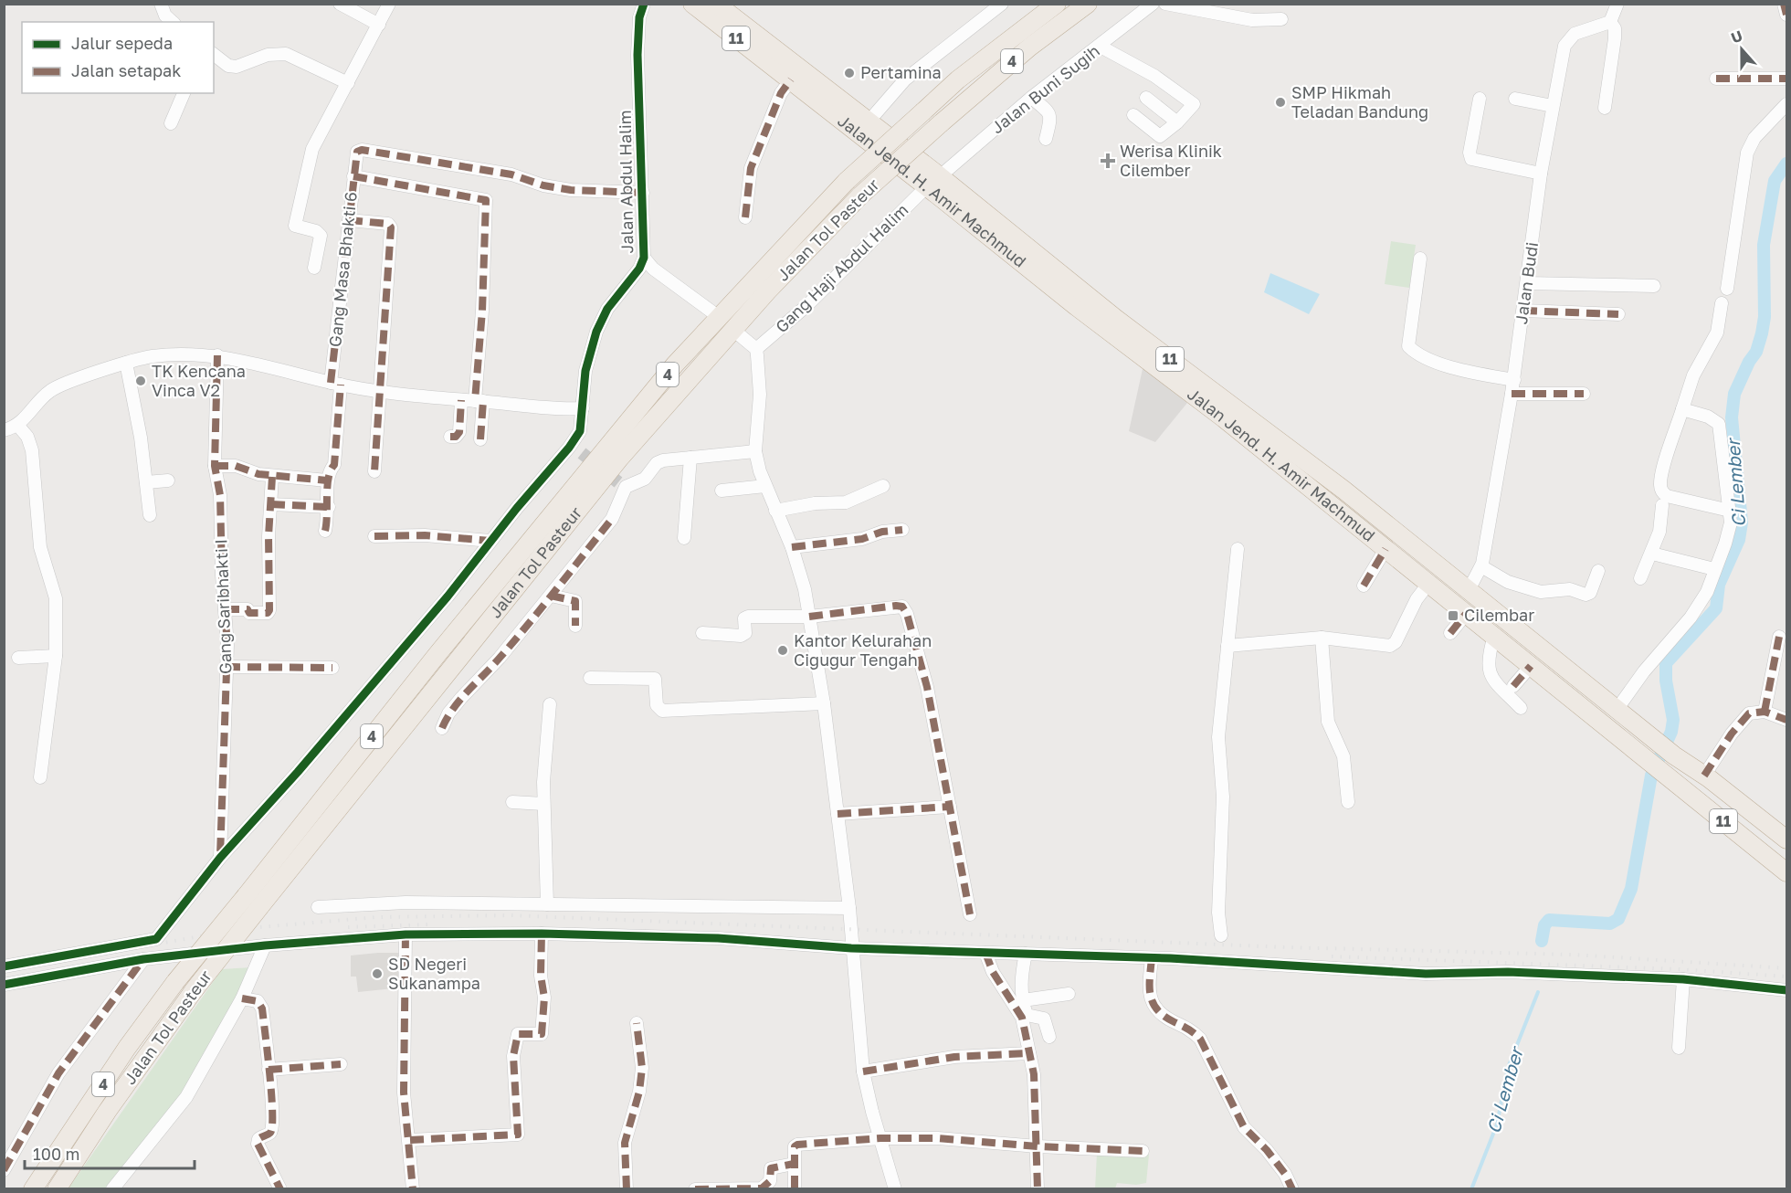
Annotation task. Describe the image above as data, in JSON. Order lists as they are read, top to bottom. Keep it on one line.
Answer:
{"streets":{"highway":["11","4","Jalan Jend. H. Amir Machmud","Jalan Tol Pasteur"],"street":["Jalan Buni Sugih","Jalan Abdul Halim","Gang Haji Abdul Halim","Gang Masa Bhakti 6","Jalan Budi","Gang Saribhakti I"]},"crossings":[["11","Jalan Jend. H. Amir Machmud"],["Jalan Buni Sugih","Jalan Jend. H. Amir Machmud"],["Jalan Buni Sugih","Gang Haji Abdul Halim"],["Jalan Abdul Halim","Gang Masa Bhakti 6"],["Jalan Abdul Halim","Gang Saribhakti I"],["Jalan Jend. H. Amir Machmud","Gang Haji Abdul Halim"],["Jalan Jend. H. Amir Machmud","Jalan Budi"]],"water":["Ci Lember"],"places":{"other":["Pertamina","SMP Hikmah Teladan Bandung","TK Kencana Vinca V2","Kantor Kelurahan Cigugur Tengah","SD Negeri Sukanampa"],"health":["Werisa Klinik Cilember"],"transit":["Cilembar"]},"legend":["Jalur sepeda","Jalan setapak"],"scale_bar":"100 m","north":"top"}
